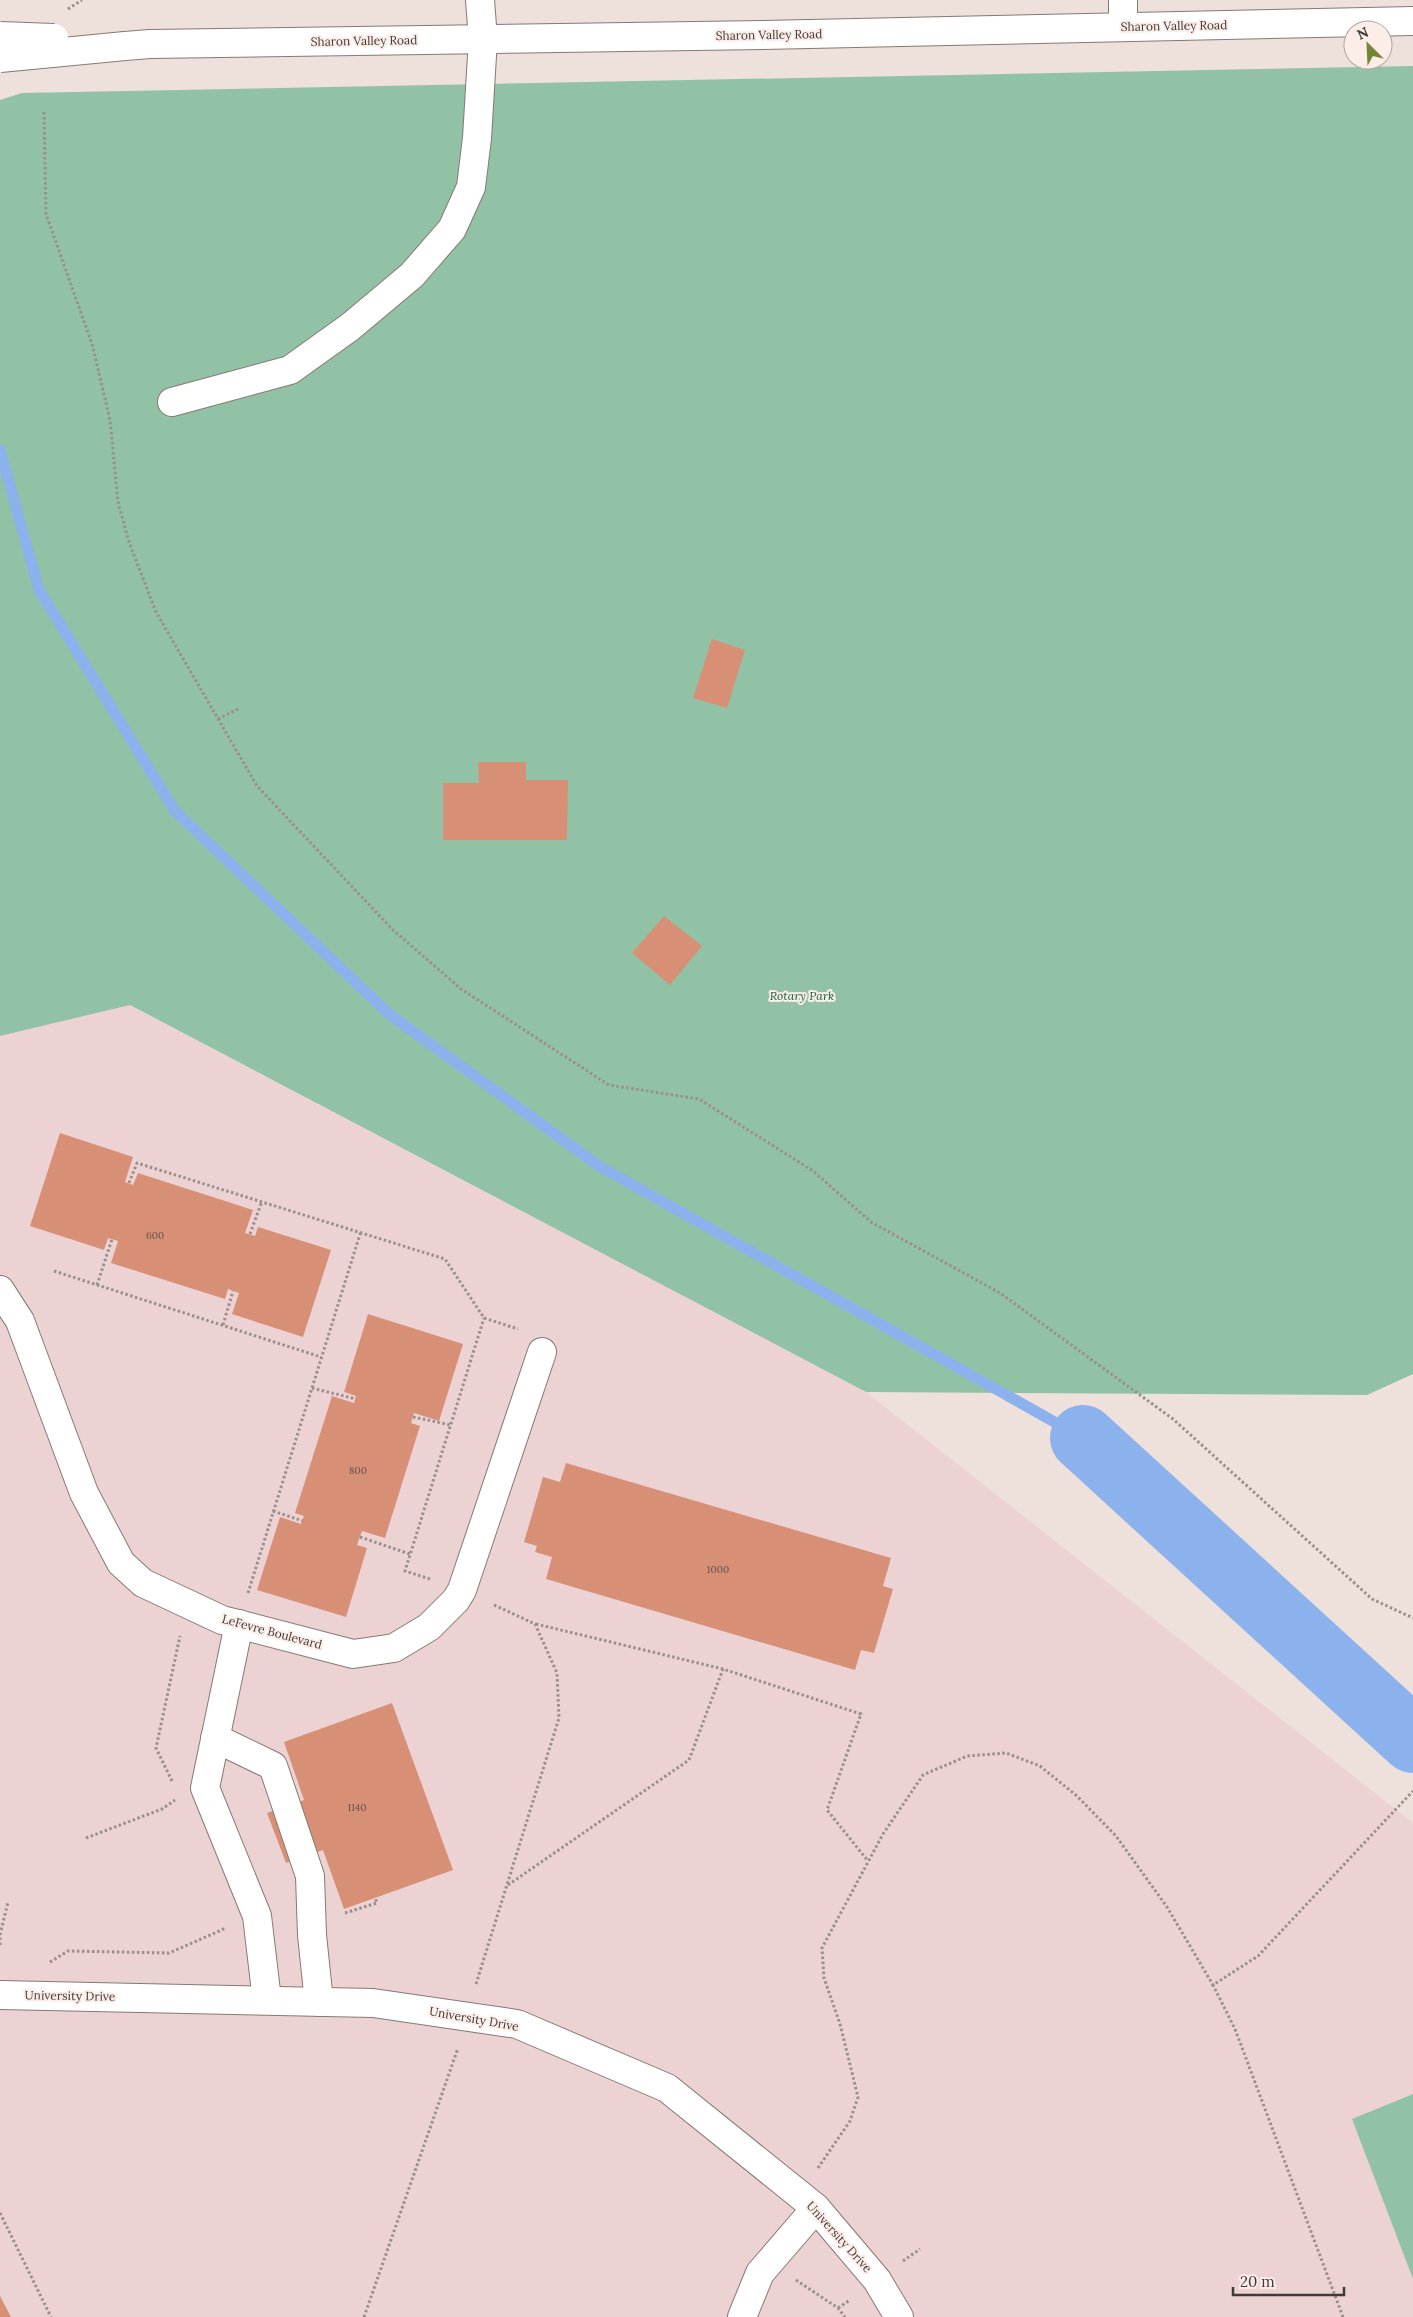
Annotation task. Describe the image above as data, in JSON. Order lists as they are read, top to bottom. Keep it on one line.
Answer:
{"streets":{"street":["Sharon Valley Road","LeFevre Boulevard","University Drive"]},"parks":["Rotary Park"],"house_numbers":["600","800","1000","1140"],"scale_bar":"20 m","north":"top left"}
